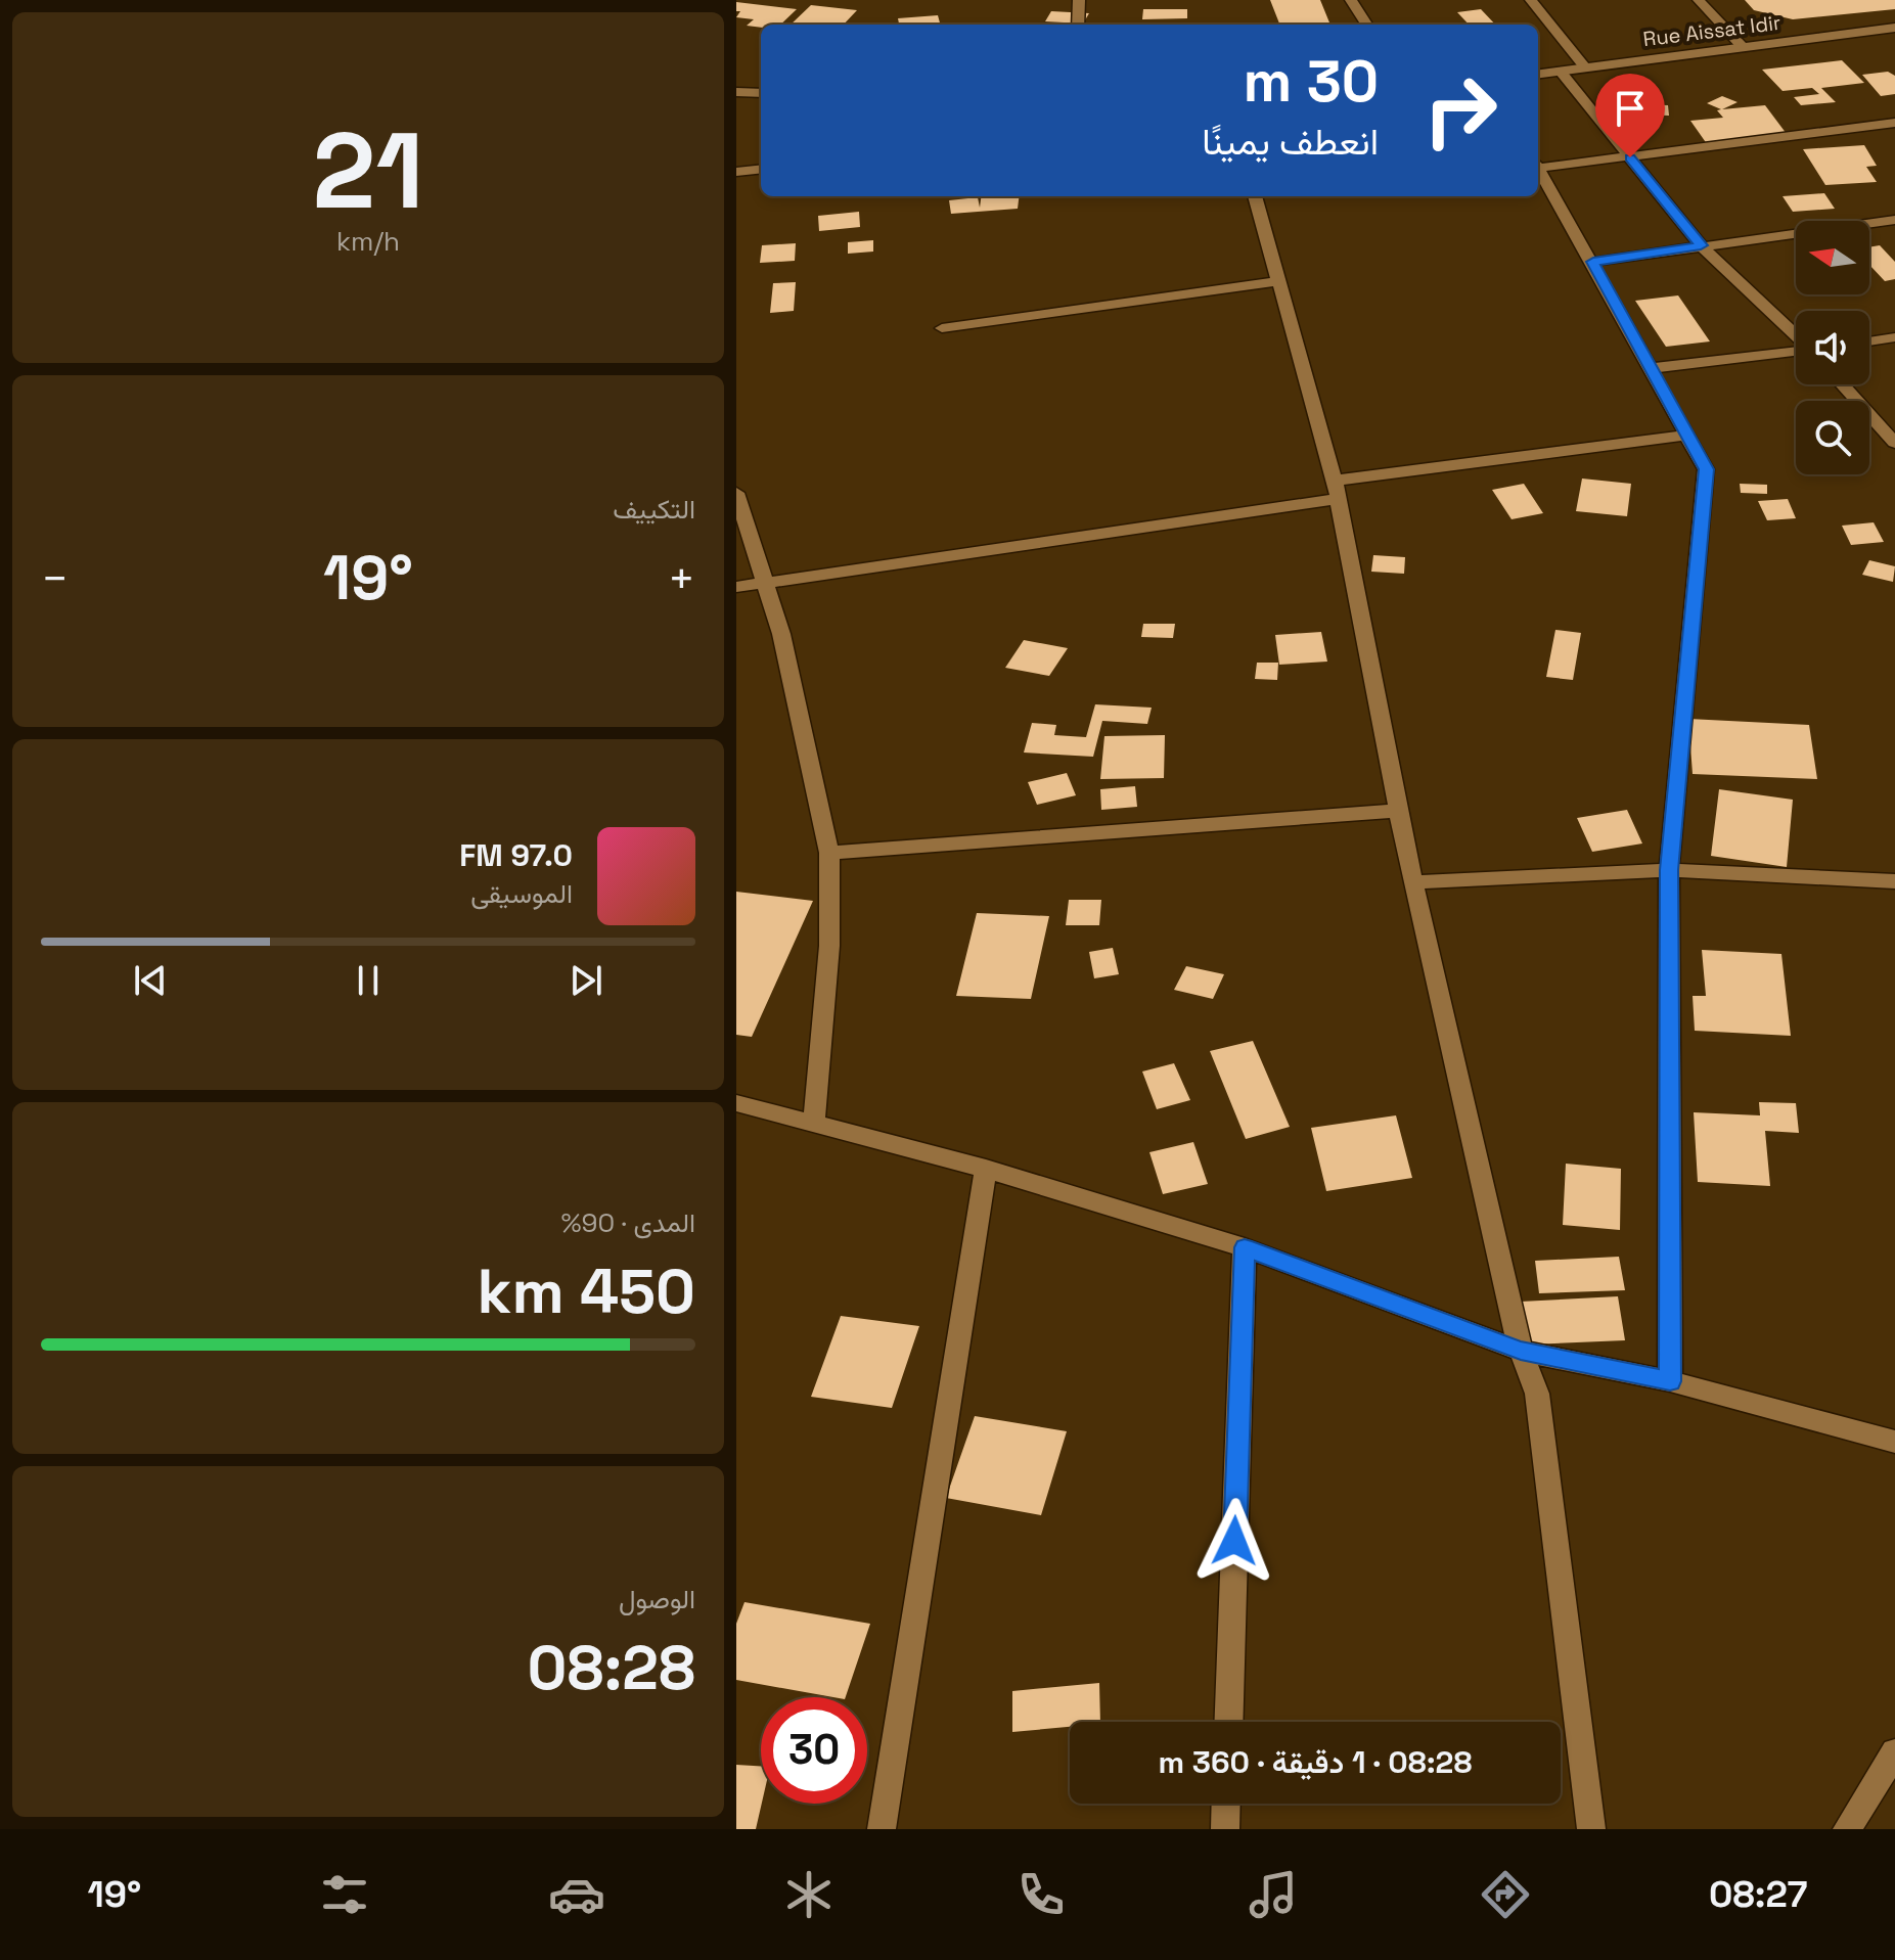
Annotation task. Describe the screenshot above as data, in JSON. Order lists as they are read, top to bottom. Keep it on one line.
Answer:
{"streets":{"street":["Rue Aissat Idir"]},"north":"left","page":{"tile":[["21","km/h"],"التكييف",["المدى · 90%","450 km"],["الوصول","08:28"]],"turn":["30 m","انعطف يمينًا"],"heat":["−","19°","+"],"song":["97.0 FM","الموسيقى"],"limit":"30","trip":"08:28 · 1 دقيقة · 360 m","tabs":["08:27","19°"]}}
